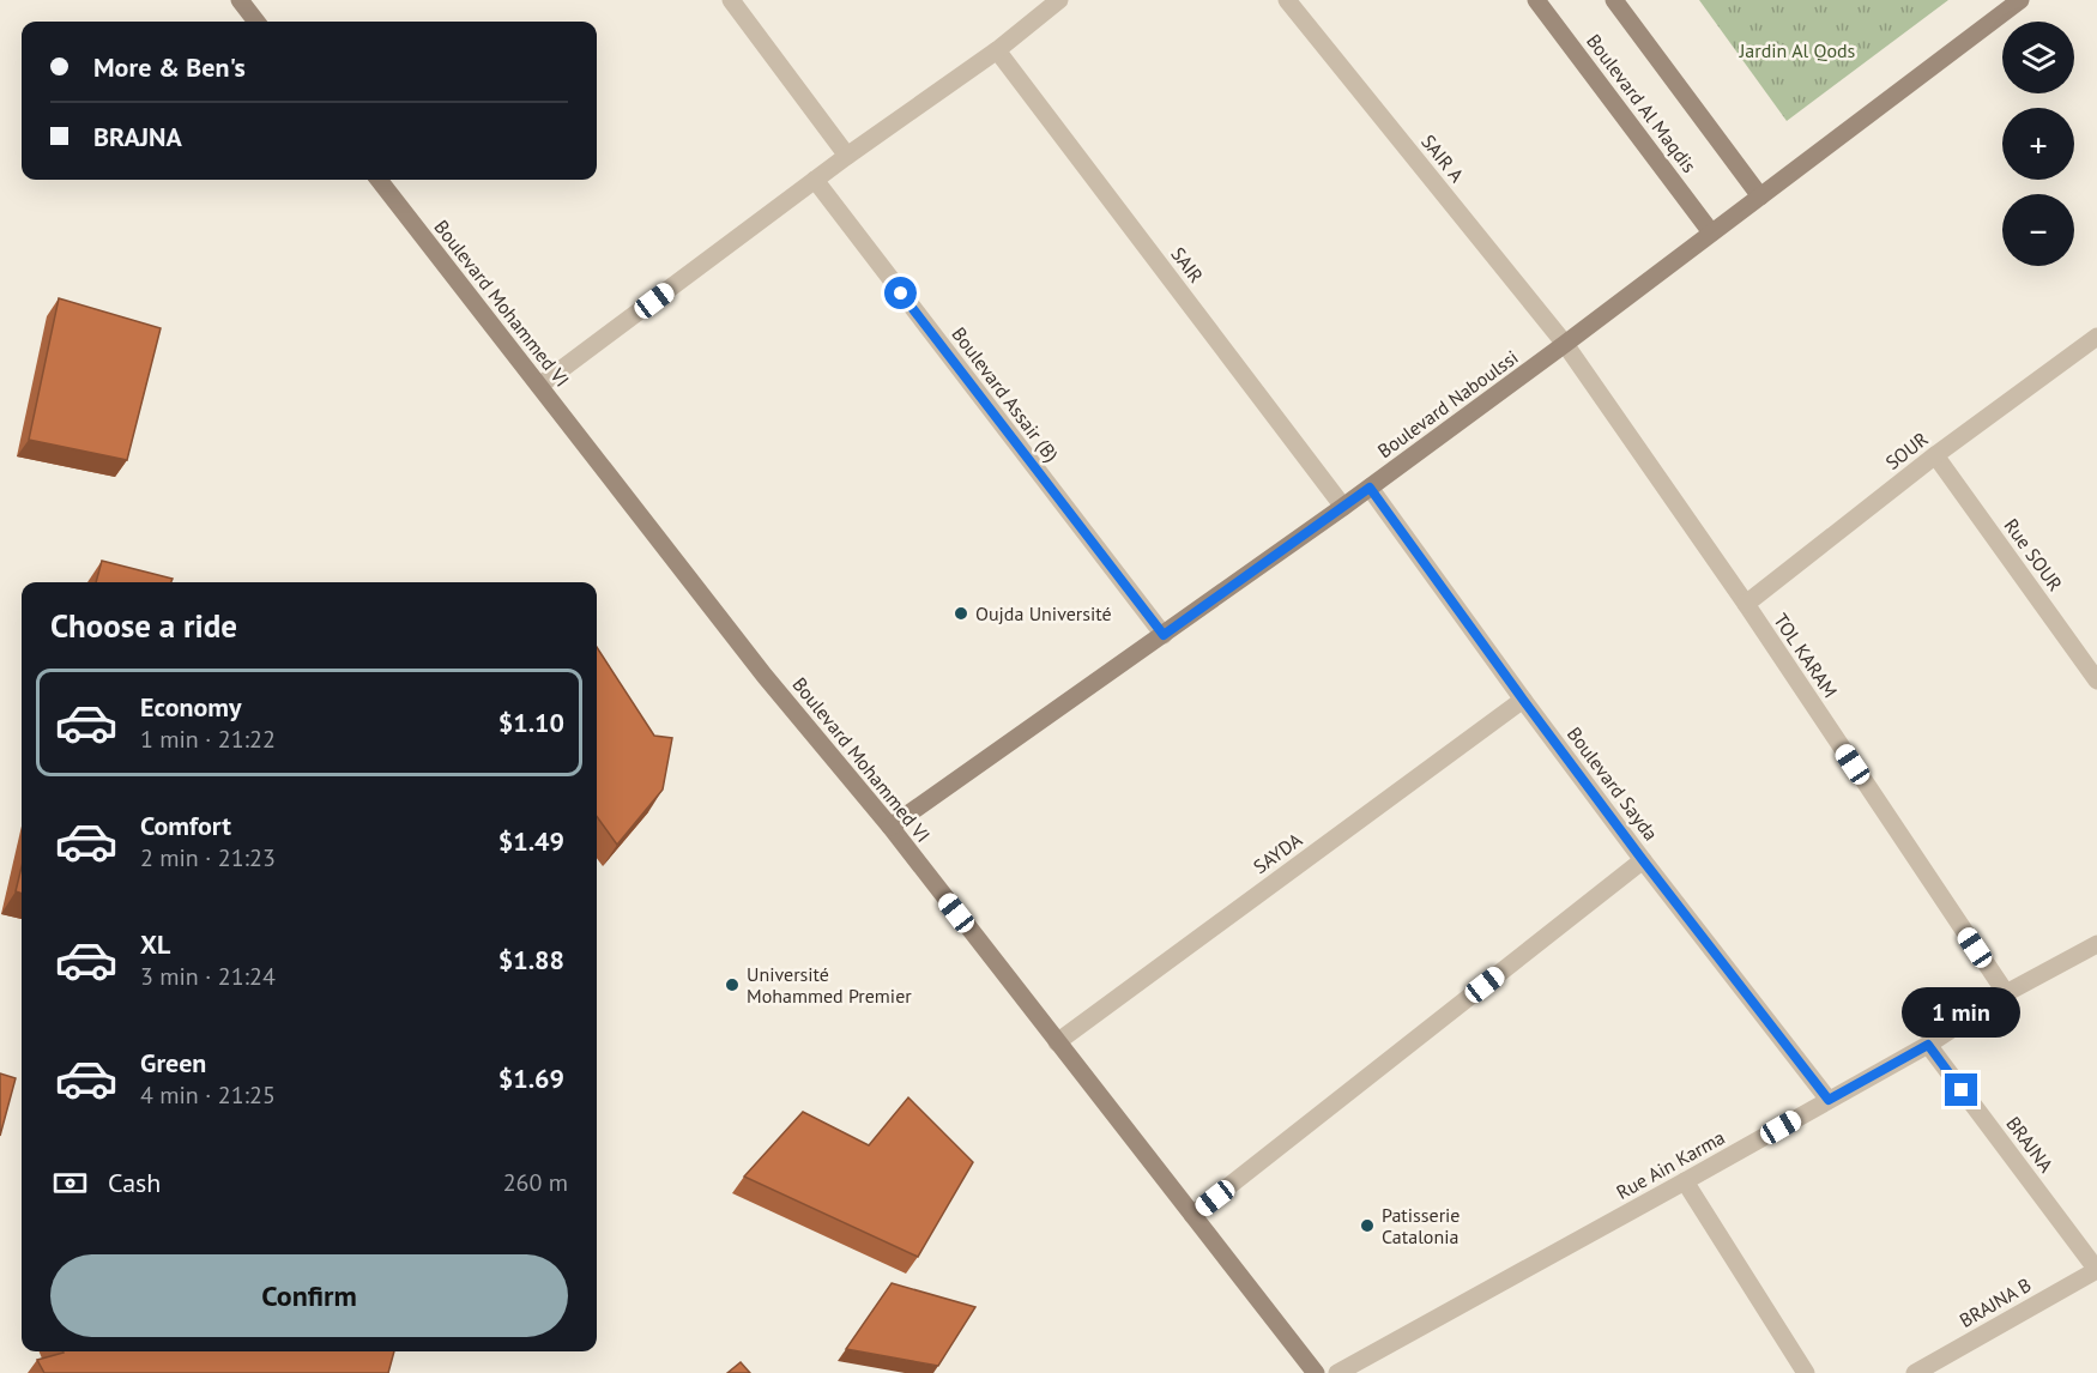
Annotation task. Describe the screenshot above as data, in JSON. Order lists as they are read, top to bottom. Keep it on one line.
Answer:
{"streets":{"street":["Boulevard Al Maqdis","SAIR A","SAIR","Boulevard Mohammed VI","Boulevard Assair (B)","Boulevard Naboulssi","SOUR","Rue SOUR","TOL KARAM","Boulevard Sayda","SAYDA","BRAJNA","Rue Ain Karma","BRAJNA B"]},"crossings":[["Boulevard Al Maqdis","Boulevard Naboulssi"],["SAIR A","Boulevard Naboulssi"],["SAIR A","TOL KARAM"],["SAIR","Boulevard Naboulssi"],["Boulevard Mohammed VI","Boulevard Naboulssi"],["Boulevard Mohammed VI","SAYDA"],["Boulevard Assair (B)","Boulevard Naboulssi"],["Boulevard Naboulssi","TOL KARAM"],["Boulevard Naboulssi","Boulevard Sayda"],["SOUR","Rue SOUR"],["SOUR","TOL KARAM"],["TOL KARAM","Rue Ain Karma"],["Boulevard Sayda","SAYDA"],["Boulevard Sayda","Rue Ain Karma"],["BRAJNA","Rue Ain Karma"],["BRAJNA","BRAJNA B"]],"parks":["Jardin Al Qods"],"places":["Oujda Université","Université Mohammed Premier","Patisserie Catalonia"],"page":{"map_buttons":["+","−"],"banner":["More & Ben's","BRAJNA"],"heading":"Choose a ride","list":[{"name":"Economy","note":"1 min · 21:22","value":"$1.10"},{"name":"Comfort","note":"2 min · 21:23","value":"$1.49"},{"name":"XL","note":"3 min · 21:24","value":"$1.88"},{"name":"Green","note":"4 min · 21:25","value":"$1.69"}],"bubble":"1 min","pay":["Cash","260 m"],"buttons":"Confirm"}}
